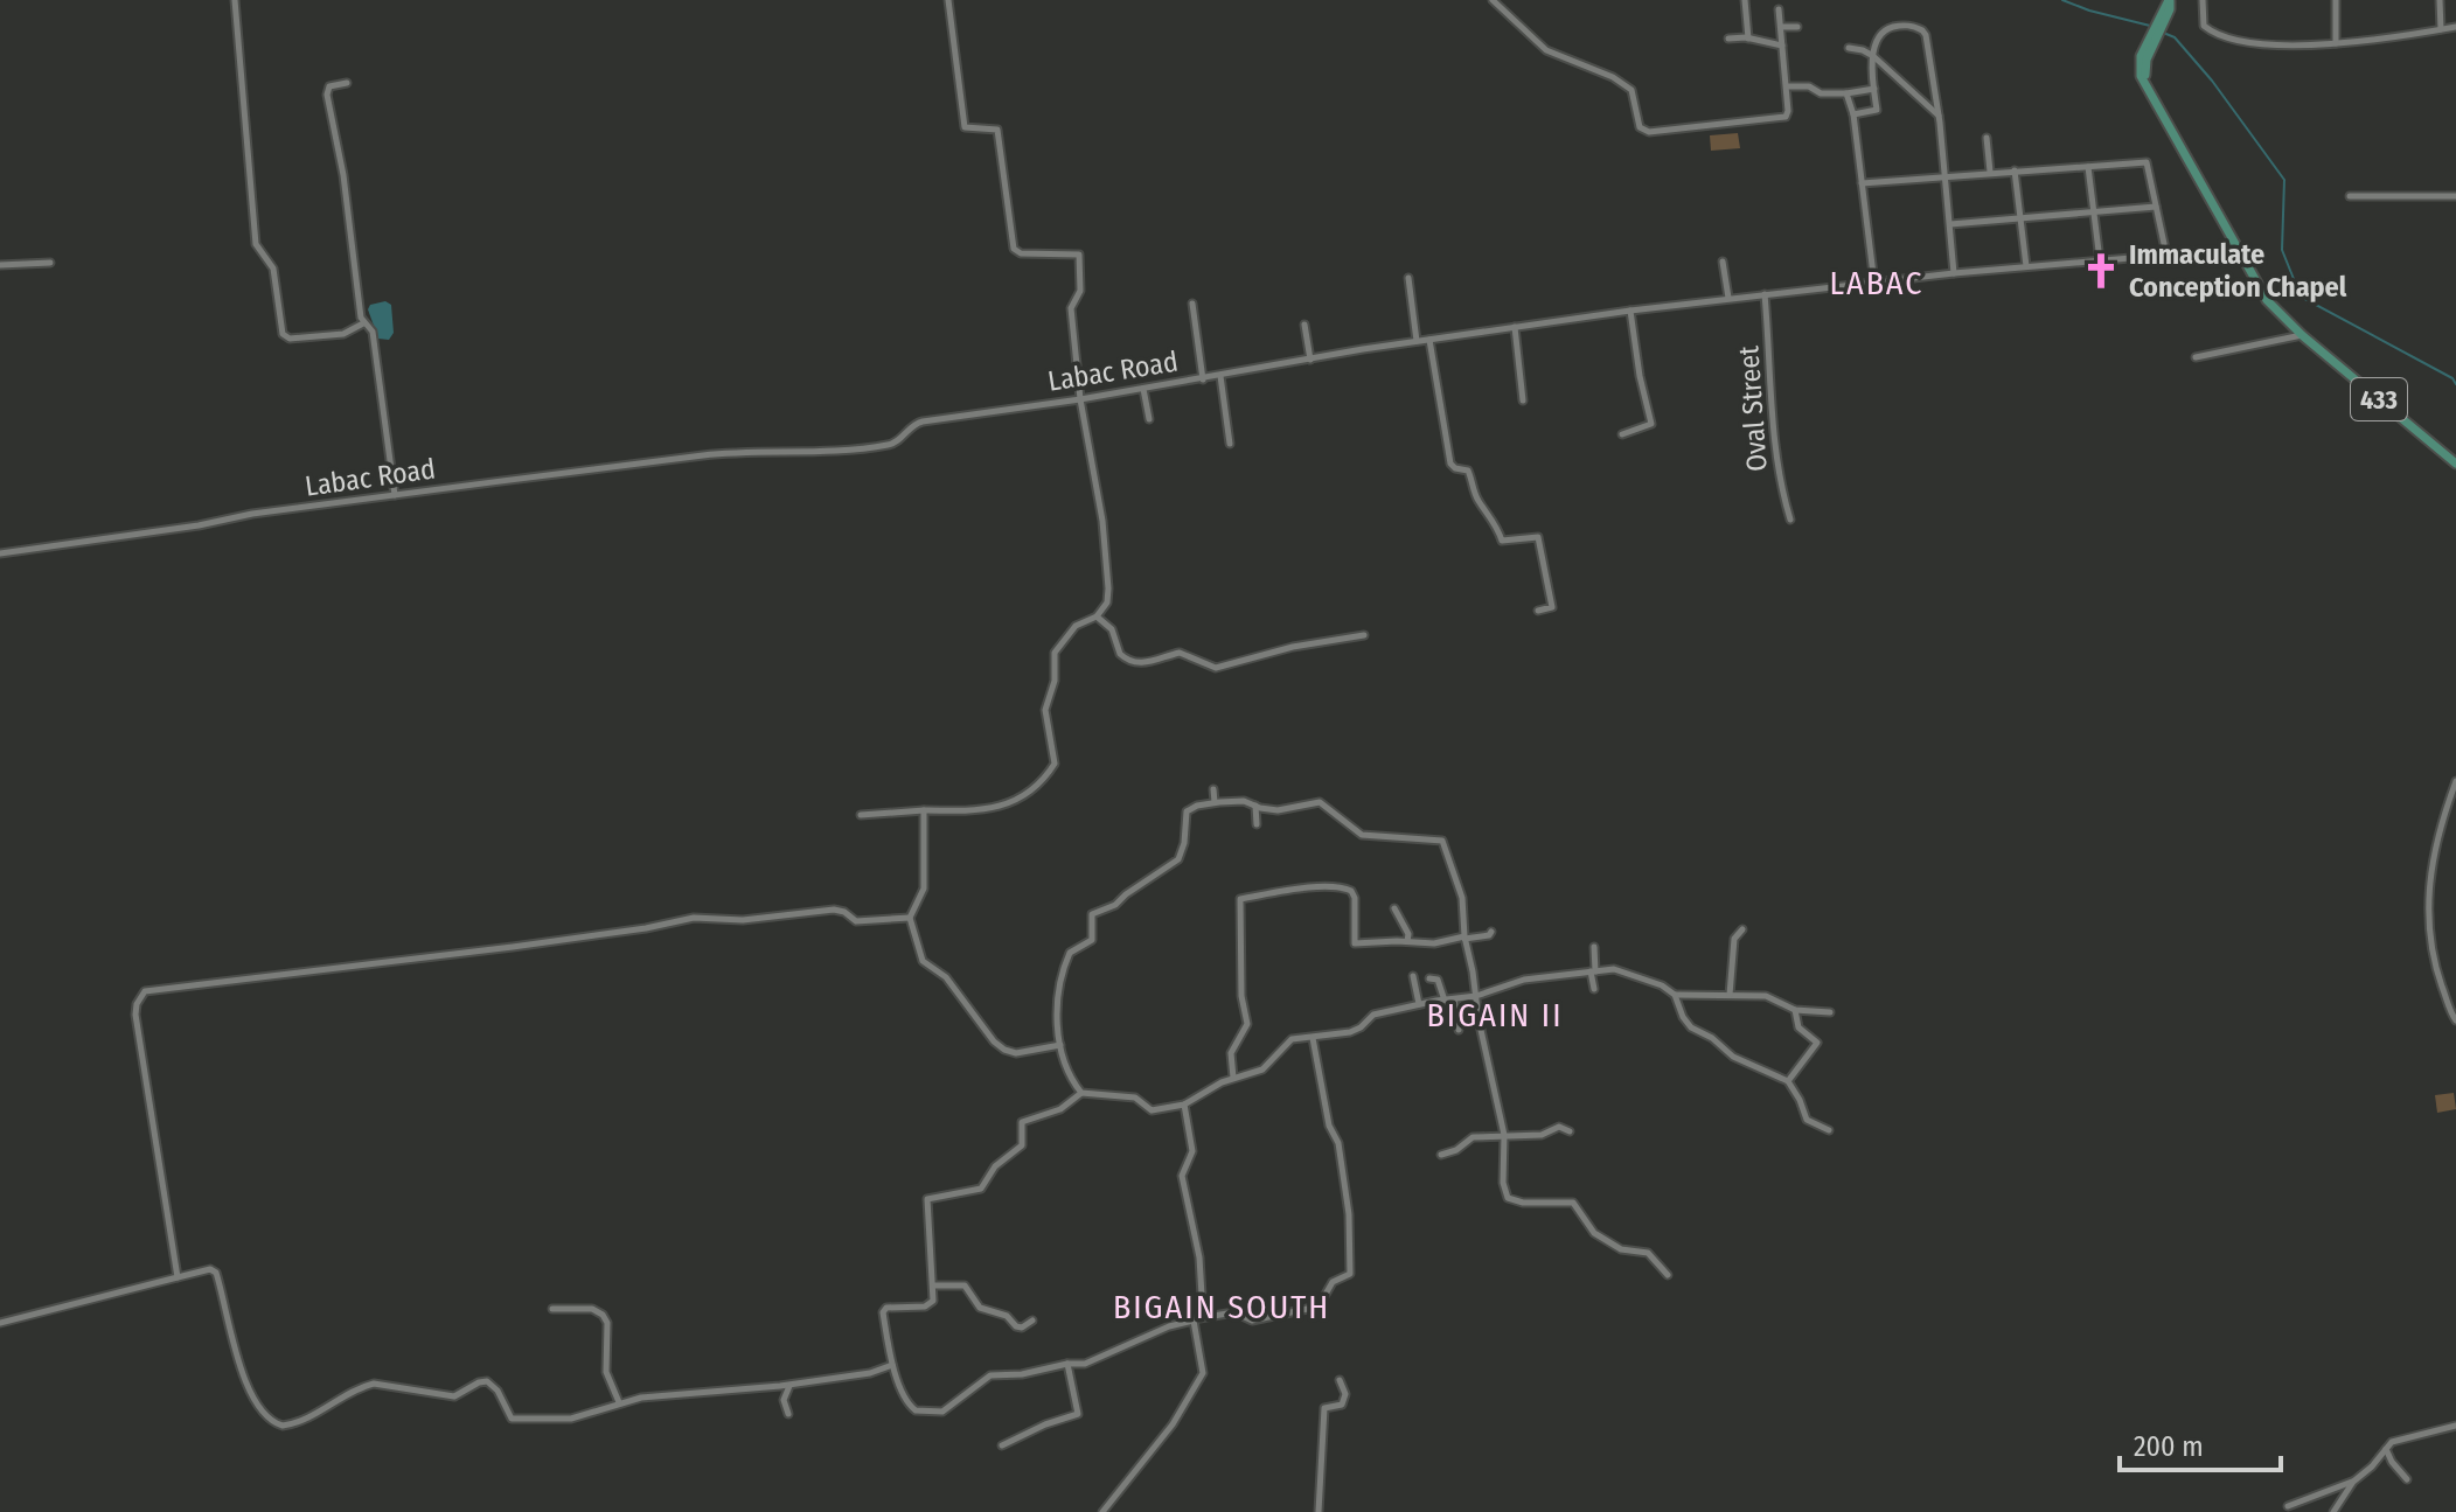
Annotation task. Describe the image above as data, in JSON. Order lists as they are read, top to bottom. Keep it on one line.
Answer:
{"streets":{"main road":["433"],"street":["Labac Road","Oval Street"]},"crossings":[["Labac Road","433"],["Labac Road","Oval Street"]],"districts":["LABAC","BIGAIN II","BIGAIN SOUTH"],"places":{"church":["Immaculate Conception Chapel"]},"scale_bar":"200 m"}
